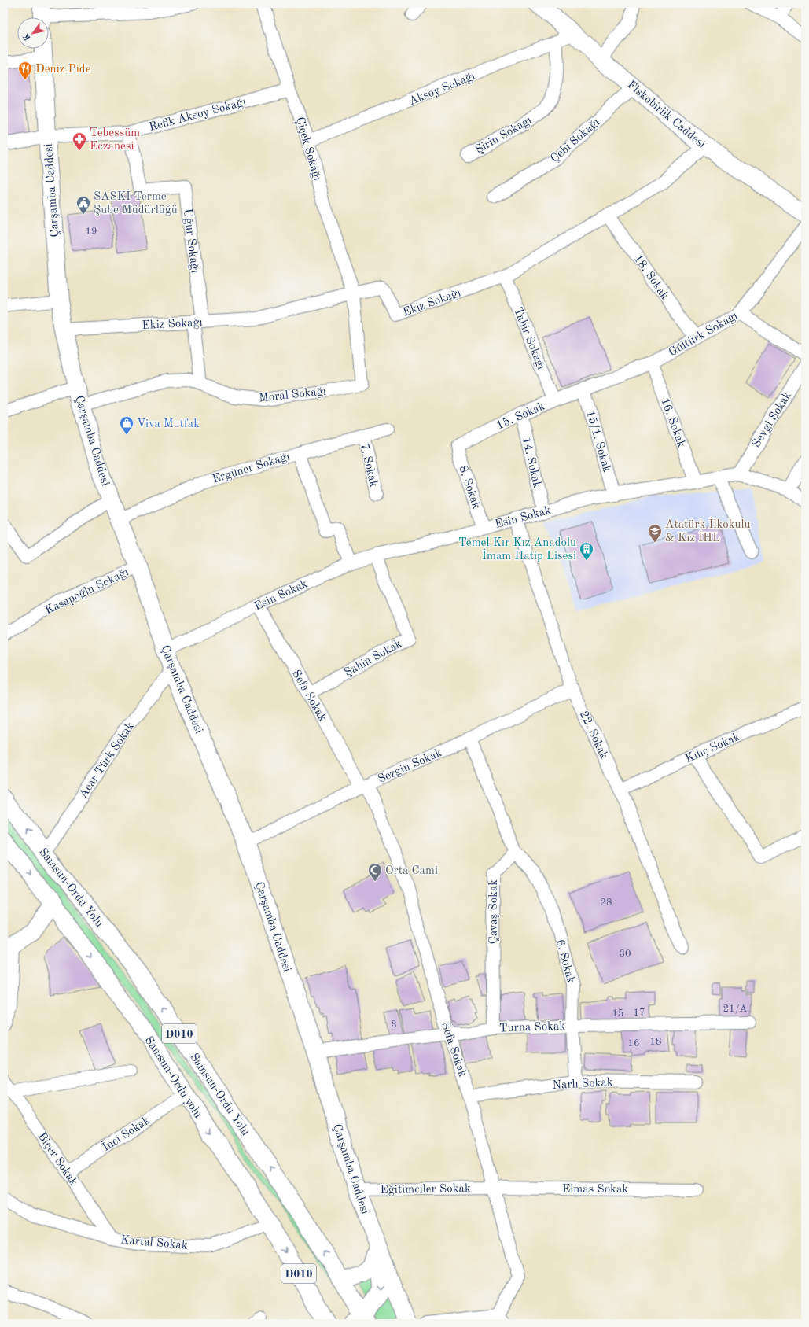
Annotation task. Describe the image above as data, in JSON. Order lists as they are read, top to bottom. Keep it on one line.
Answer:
{"streets":{"main road":["Fiskobirlik Caddesi","Çarşamba Caddesi","Samsun-Ordu Yolu","D010","Samsun-Ordu yolu"],"street":["Aksoy Sokağı","Refik Aksoy Sokağı","Şirin Sokağı","Çebi Sokağı","Çiçek Sokağı","Uğur Sokağı","18. Sokak","Ekiz Sokağı","Gültürk Sokağı","Tahir Sokağı","Moral Sokağı","15. Sokak","Sevgi Sokak","16. Sokak","15/1. Sokak","14. Sokak","7. Sokak","Ergüner Sokağı","8. Sokak","Esin Sokak","Kasapoğlu Sokağı","Şahin Sokak","Sefa Sokak","22. Sokak","Kılıç Sokak","Acar Türk Sokak","Sezgin Sokak","Çavaş Sokak","6. Sokak","Turna Sokak","Narlı Sokak","İnci Sokak","Biçer Sokak","Eğitimciler Sokak","Elmas Sokak","Kartal Sokak"]},"crossings":[["Aksoy Sokağı","Fiskobirlik Caddesi"],["Aksoy Sokağı","Şirin Sokağı"],["Aksoy Sokağı","Çiçek Sokağı"],["Refik Aksoy Sokağı","Çiçek Sokağı"],["Refik Aksoy Sokağı","Çarşamba Caddesi"],["Refik Aksoy Sokağı","Uğur Sokağı"],["Fiskobirlik Caddesi","Çebi Sokağı"],["Fiskobirlik Caddesi","Ekiz Sokağı"],["Çiçek Sokağı","Ekiz Sokağı"],["Çiçek Sokağı","Moral Sokağı"],["Çarşamba Caddesi","Ekiz Sokağı"],["Çarşamba Caddesi","Moral Sokağı"],["Çarşamba Caddesi","Ergüner Sokağı"],["Çarşamba Caddesi","Esin Sokak"],["Çarşamba Caddesi","Kasapoğlu Sokağı"],["Çarşamba Caddesi","Acar Türk Sokak"],["Çarşamba Caddesi","Sezgin Sokak"],["Çarşamba Caddesi","Turna Sokak"],["Çarşamba Caddesi","Eğitimciler Sokak"],["Uğur Sokağı","Ekiz Sokağı"],["Uğur Sokağı","Moral Sokağı"],["18. Sokak","Ekiz Sokağı"],["18. Sokak","Gültürk Sokağı"],["Ekiz Sokağı","Tahir Sokağı"],["Ekiz Sokağı","Moral Sokağı"],["Gültürk Sokağı","15. Sokak"],["Gültürk Sokağı","16. Sokak"],["Gültürk Sokağı","15/1. Sokak"],["Tahir Sokağı","15. Sokak"],["15. Sokak","15/1. Sokak"],["15. Sokak","14. Sokak"],["15. Sokak","8. Sokak"],["Sevgi Sokak","Esin Sokak"],["16. Sokak","Esin Sokak"],["15/1. Sokak","Esin Sokak"],["14. Sokak","Esin Sokak"],["7. Sokak","Ergüner Sokağı"],["8. Sokak","Esin Sokak"],["Esin Sokak","Şahin Sokak"],["Esin Sokak","Sefa Sokak"],["Esin Sokak","22. Sokak"],["Şahin Sokak","Sefa Sokak"],["Sefa Sokak","Sezgin Sokak"],["Sefa Sokak","Turna Sokak"],["Sefa Sokak","Narlı Sokak"],["Sefa Sokak","Eğitimciler Sokak"],["Sefa Sokak","Elmas Sokak"],["22. Sokak","Kılıç Sokak"],["22. Sokak","Sezgin Sokak"],["Acar Türk Sokak","Samsun-Ordu Yolu"],["Çavaş Sokak","6. Sokak"],["Çavaş Sokak","Turna Sokak"],["6. Sokak","Turna Sokak"],["6. Sokak","Narlı Sokak"],["Samsun-Ordu yolu","İnci Sokak"],["Samsun-Ordu yolu","Kartal Sokak"],["İnci Sokak","Biçer Sokak"],["Biçer Sokak","Kartal Sokak"],["Eğitimciler Sokak","Elmas Sokak"]],"one_way":["Samsun-Ordu Yolu","Samsun-Ordu yolu"],"places":{"restaurant":["Deniz Pide"],"pharmacy":["Tebessüm Eczanesi"],"public building":["SASKİ Terme Şube Müdürlüğü"],"shop":["Viva Mutfak"],"school or university":["Atatürk İlkokulu & Kız İHL"],"building":["Temel Kır Kız Anadolu İmam Hatip Lisesi"],"mosque":["Orta Cami"]},"house_numbers":["19","28","30","21/A","17","15","3","18","16"],"north":"bottom left"}
